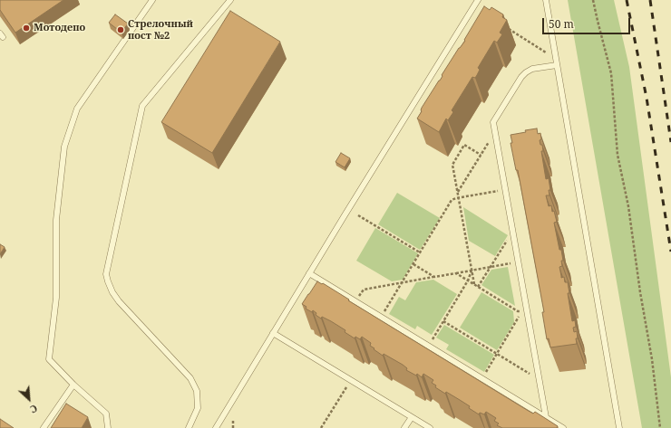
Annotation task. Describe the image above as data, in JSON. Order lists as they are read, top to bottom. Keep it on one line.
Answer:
{"places":["Мотодепо","Стрелочный пост №2"],"scale_bar":"50 m","north":"bottom right"}
